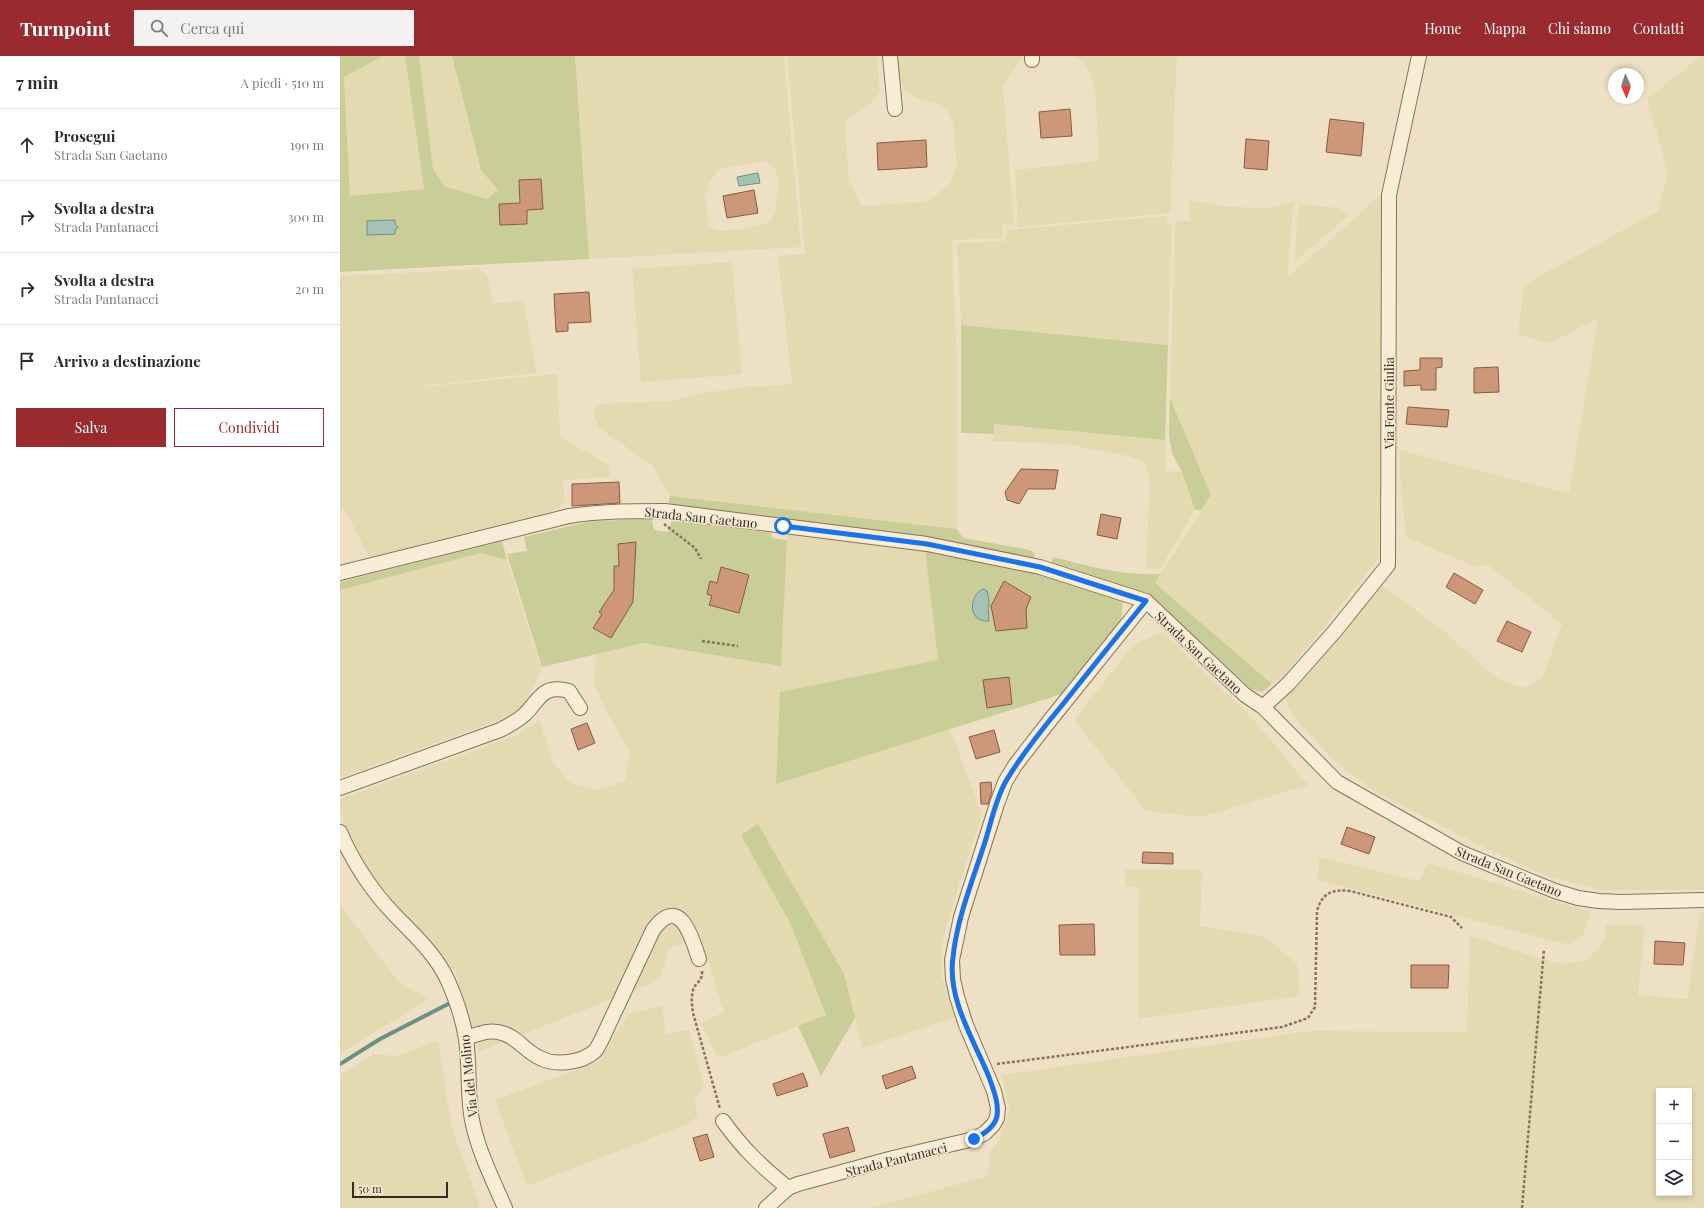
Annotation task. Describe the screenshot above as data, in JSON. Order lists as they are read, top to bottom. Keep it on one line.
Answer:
{"streets":{"street":["Via Fonte Giulia","Strada San Gaetano","Via del Molino","Strada Pantanacci"]},"crossings":[["Via Fonte Giulia","Strada San Gaetano"],["Strada San Gaetano","Strada Pantanacci"]],"scale_bar":"50 m","north":"bottom","page":{"header":"Turnpoint","search":"Cerca qui","nav":["Home","Mappa","Chi siamo","Contatti"],"heading":["7 min","A piedi · 510 m"],"list":[["Prosegui","Strada San Gaetano","190 m"],["Svolta a destra","Strada Pantanacci","300 m"],["Svolta a destra","Strada Pantanacci","20 m"],"Arrivo a destinazione"],"buttons":["Salva","Condividi"],"map_buttons":["+","−"],"scale":"50 m"}}
